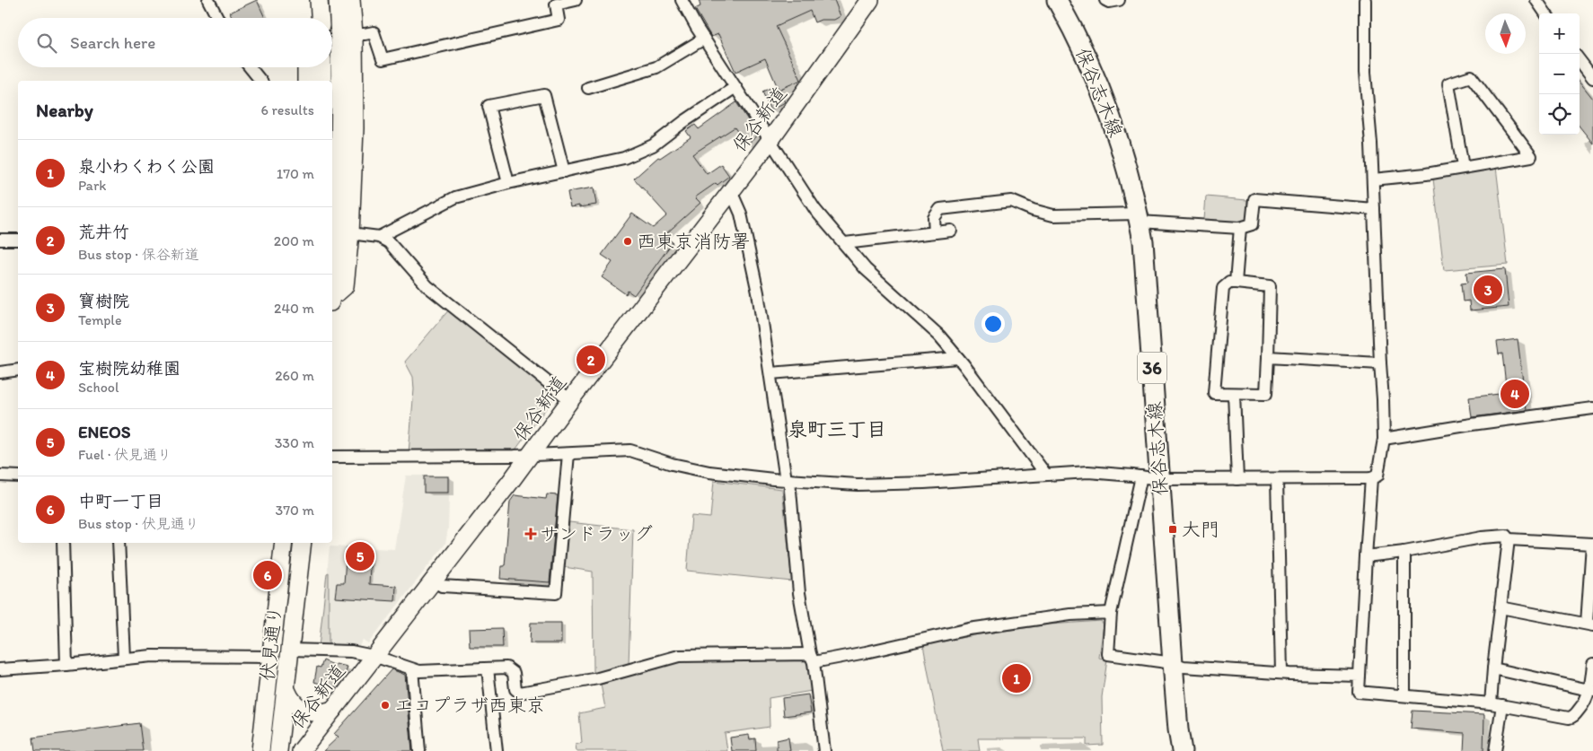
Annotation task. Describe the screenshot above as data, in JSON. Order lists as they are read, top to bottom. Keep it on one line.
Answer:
{"streets":{"main road":["保谷志木線","保谷新道","36","伏見通り"]},"districts":["泉町三丁目"],"places":{"other":["西東京消防署","エコプラザ西東京"],"transit":["大門"],"health":["サンドラッグ"]},"north":"bottom","page":{"map_buttons":["+","−"],"search":"Search here","heading":["Nearby","6 results"],"list":[{"mark":"1","name":"泉小わくわく公園","note":"Park","value":"170 m"},{"mark":"2","name":"荒井竹","note":"Bus stop · 保谷新道","value":"200 m"},{"mark":"3","name":"寶樹院","note":"Temple","value":"240 m"},{"mark":"4","name":"宝樹院幼稚園","note":"School","value":"260 m"},{"mark":"5","name":"ENEOS","note":"Fuel · 伏見通り","value":"330 m"},{"mark":"6","name":"中町一丁目","note":"Bus stop · 伏見通り","value":"370 m"}],"pins":["3","2","4","5","6","1"]}}
